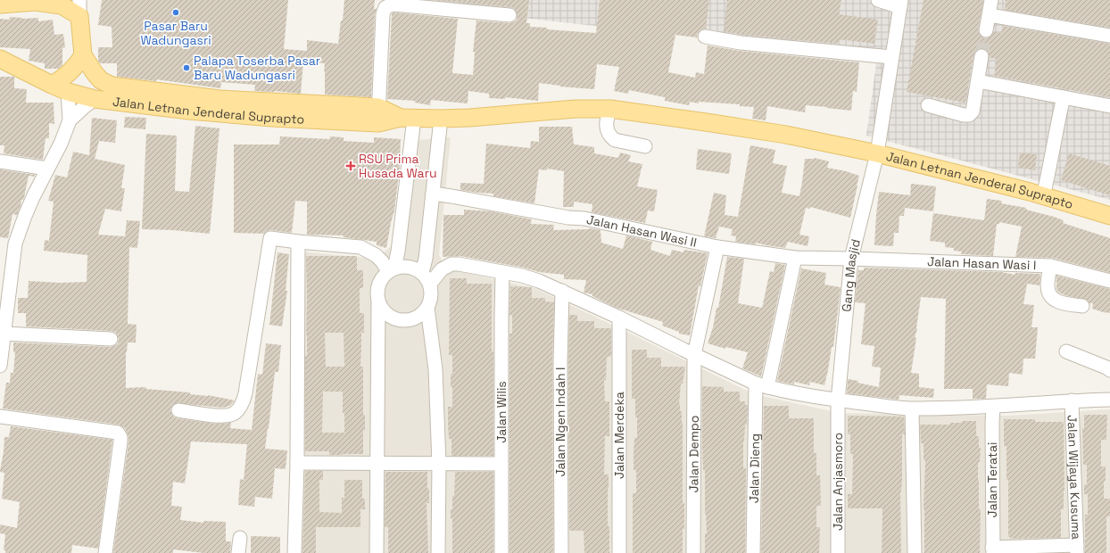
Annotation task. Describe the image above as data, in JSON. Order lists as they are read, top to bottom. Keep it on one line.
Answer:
{"streets":{"main road":["Jalan Letnan Jenderal Suprapto"],"street":["Jalan Hasan Wasi II","Jalan Hasan Wasi I","Gang Masjid","Jalan Wilis","Jalan Ngen Indah I","Jalan Merdeka","Jalan Dempo","Jalan Dieng","Jalan Wijaya Kusuma","Jalan Teratai","Jalan Anjasmoro"]},"crossings":[["Jalan Letnan Jenderal Suprapto","Gang Masjid"],["Jalan Hasan Wasi II","Jalan Hasan Wasi I"],["Jalan Hasan Wasi II","Gang Masjid"],["Jalan Hasan Wasi II","Jalan Dempo"],["Jalan Hasan Wasi II","Jalan Dieng"],["Jalan Hasan Wasi I","Gang Masjid"],["Gang Masjid","Jalan Anjasmoro"]],"places":{"other":["Pasar Baru Wadungasri","Palapa Toserba Pasar Baru Wadungasri"],"health":["RSU Prima Husada Waru"]}}
